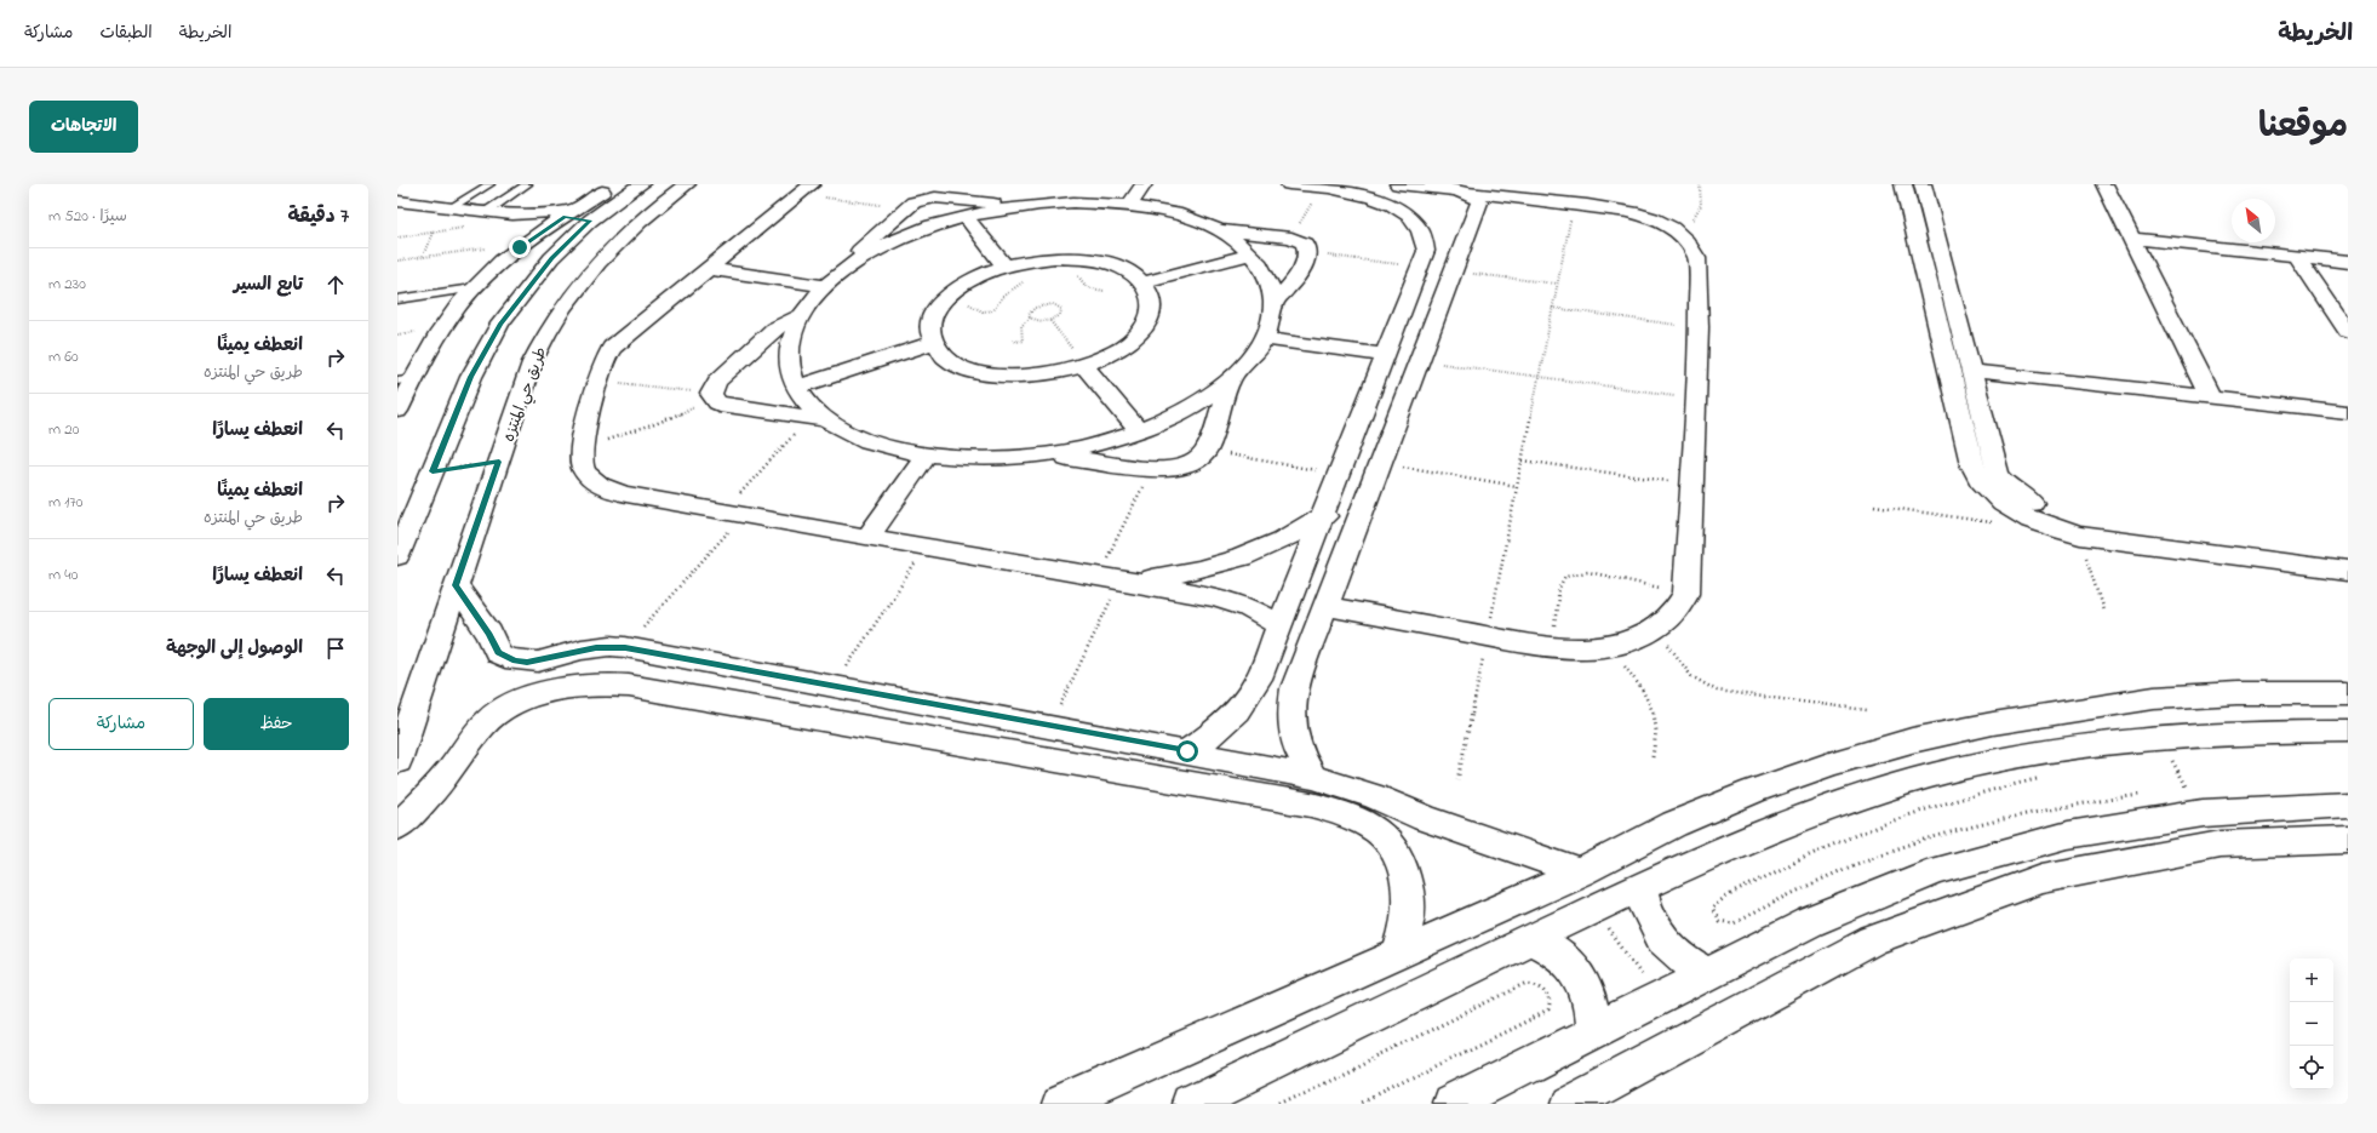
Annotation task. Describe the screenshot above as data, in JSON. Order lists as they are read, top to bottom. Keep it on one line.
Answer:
{"streets":{"street":["طريق حي المنتزه"]},"north":"top left","page":{"header":"الخريطة","nav":["الخريطة","الطبقات","مشاركة"],"title":"موقعنا","buttons":["الاتجاهات",["حفظ","مشاركة"]],"heading":["7 دقيقة","سيرًا · 520 m"],"list":[["تابع السير","230 m"],["انعطف يمينًا","طريق حي المنتزه","60 m"],["انعطف يسارًا","20 m"],["انعطف يمينًا","طريق حي المنتزه","170 m"],["انعطف يسارًا","40 m"],"الوصول إلى الوجهة"],"map_buttons":["+","−"]}}
